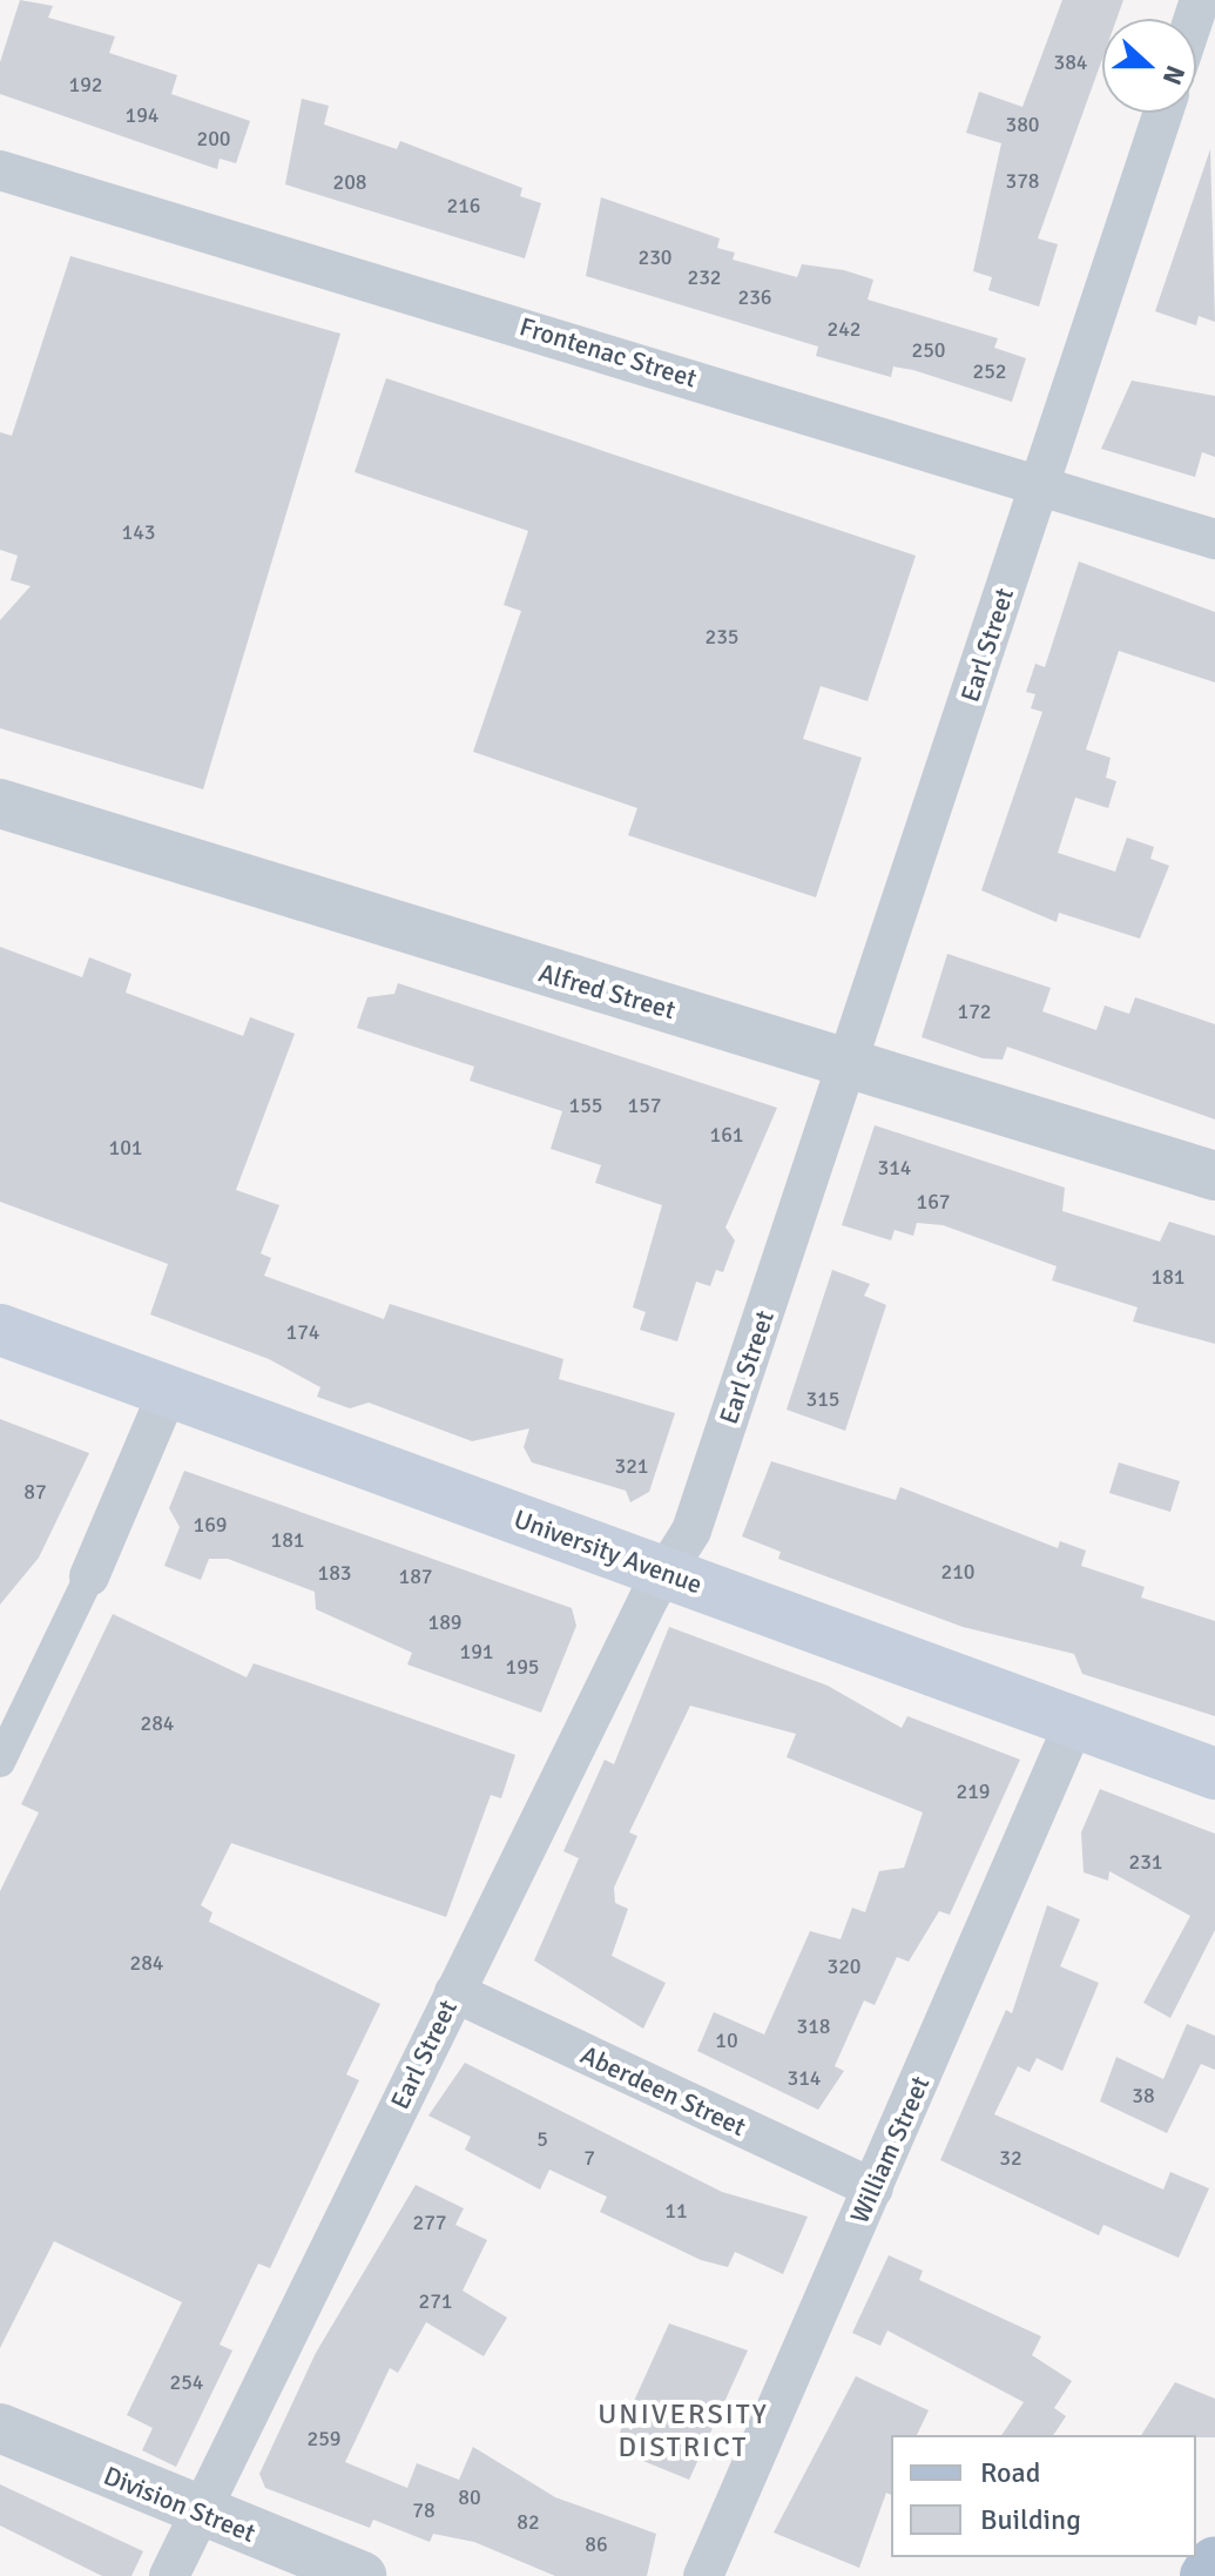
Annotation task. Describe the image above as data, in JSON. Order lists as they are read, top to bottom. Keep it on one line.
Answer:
{"streets":{"main road":["University Avenue"],"street":["Frontenac Street","Earl Street","Alfred Street","Aberdeen Street","William Street","Division Street"]},"crossings":[["Frontenac Street","Earl Street"],["Earl Street","Alfred Street"],["Earl Street","University Avenue"],["Earl Street","Aberdeen Street"],["Earl Street","Division Street"],["University Avenue","William Street"],["Aberdeen Street","William Street"]],"districts":["UNIVERSITY DISTRICT"],"house_numbers":["384","192","194","380","200","378","208","216","230","232","236","242","250","252","143","235","172","155","157","161","101","314","167","181","174","315","321","87","169","181","210","183","187","189","191","195","284","219","231","284","320","318","10","314","38","5","7","32","11","277","271","254","259","80","78","82","86"],"legend":["Road","Building"],"north":"right"}
